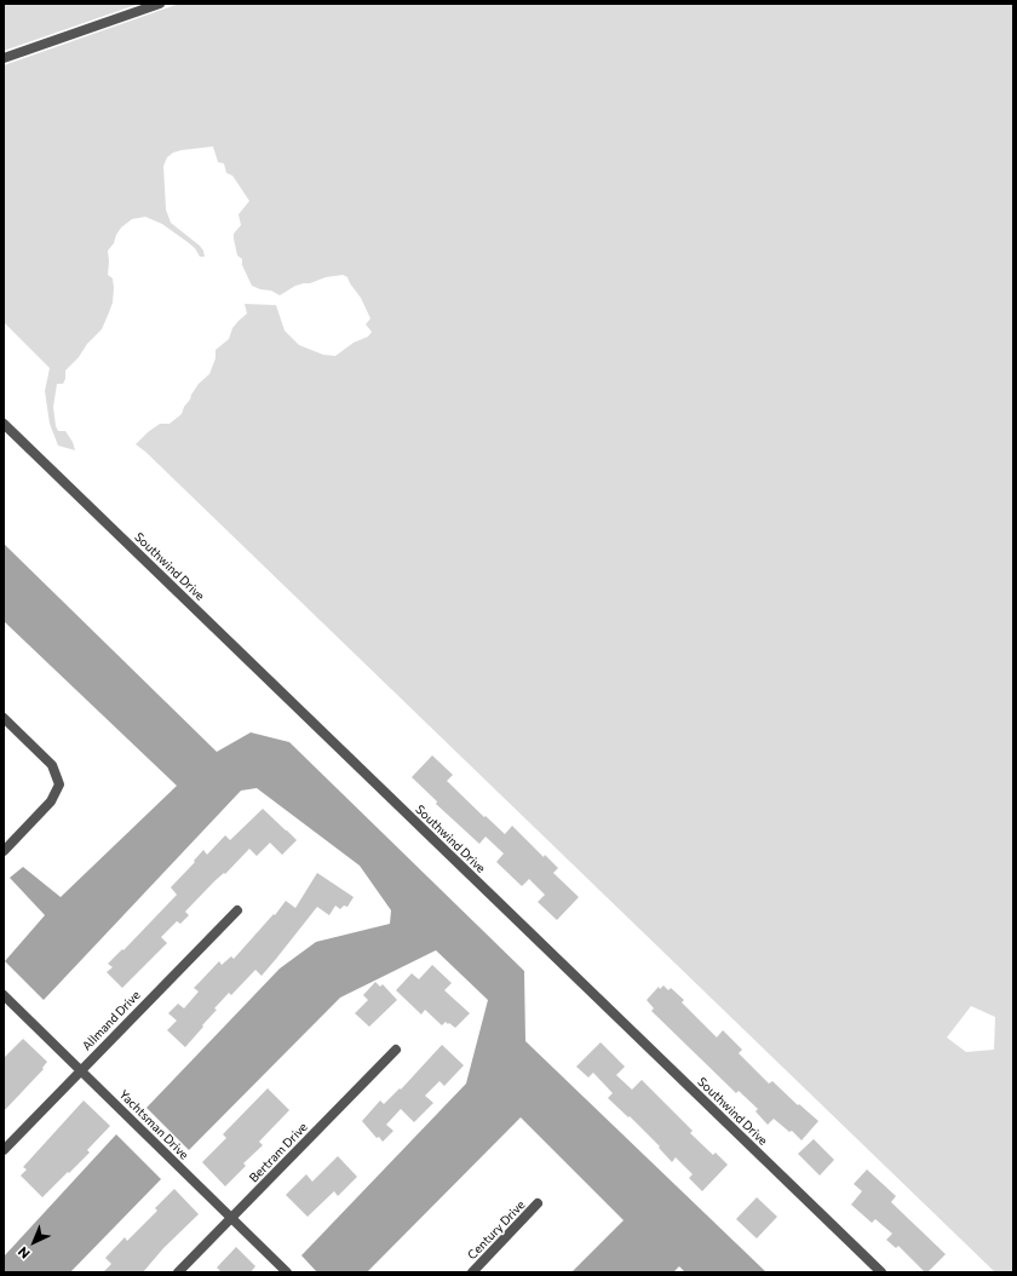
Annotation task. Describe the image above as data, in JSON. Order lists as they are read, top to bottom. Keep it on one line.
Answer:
{"streets":{"street":["Southwind Drive","Allmand Drive","Yachtsman Drive","Bertram Drive","Century Drive"]},"crossings":[["Allmand Drive","Yachtsman Drive"],["Yachtsman Drive","Bertram Drive"]],"north":"bottom left"}
